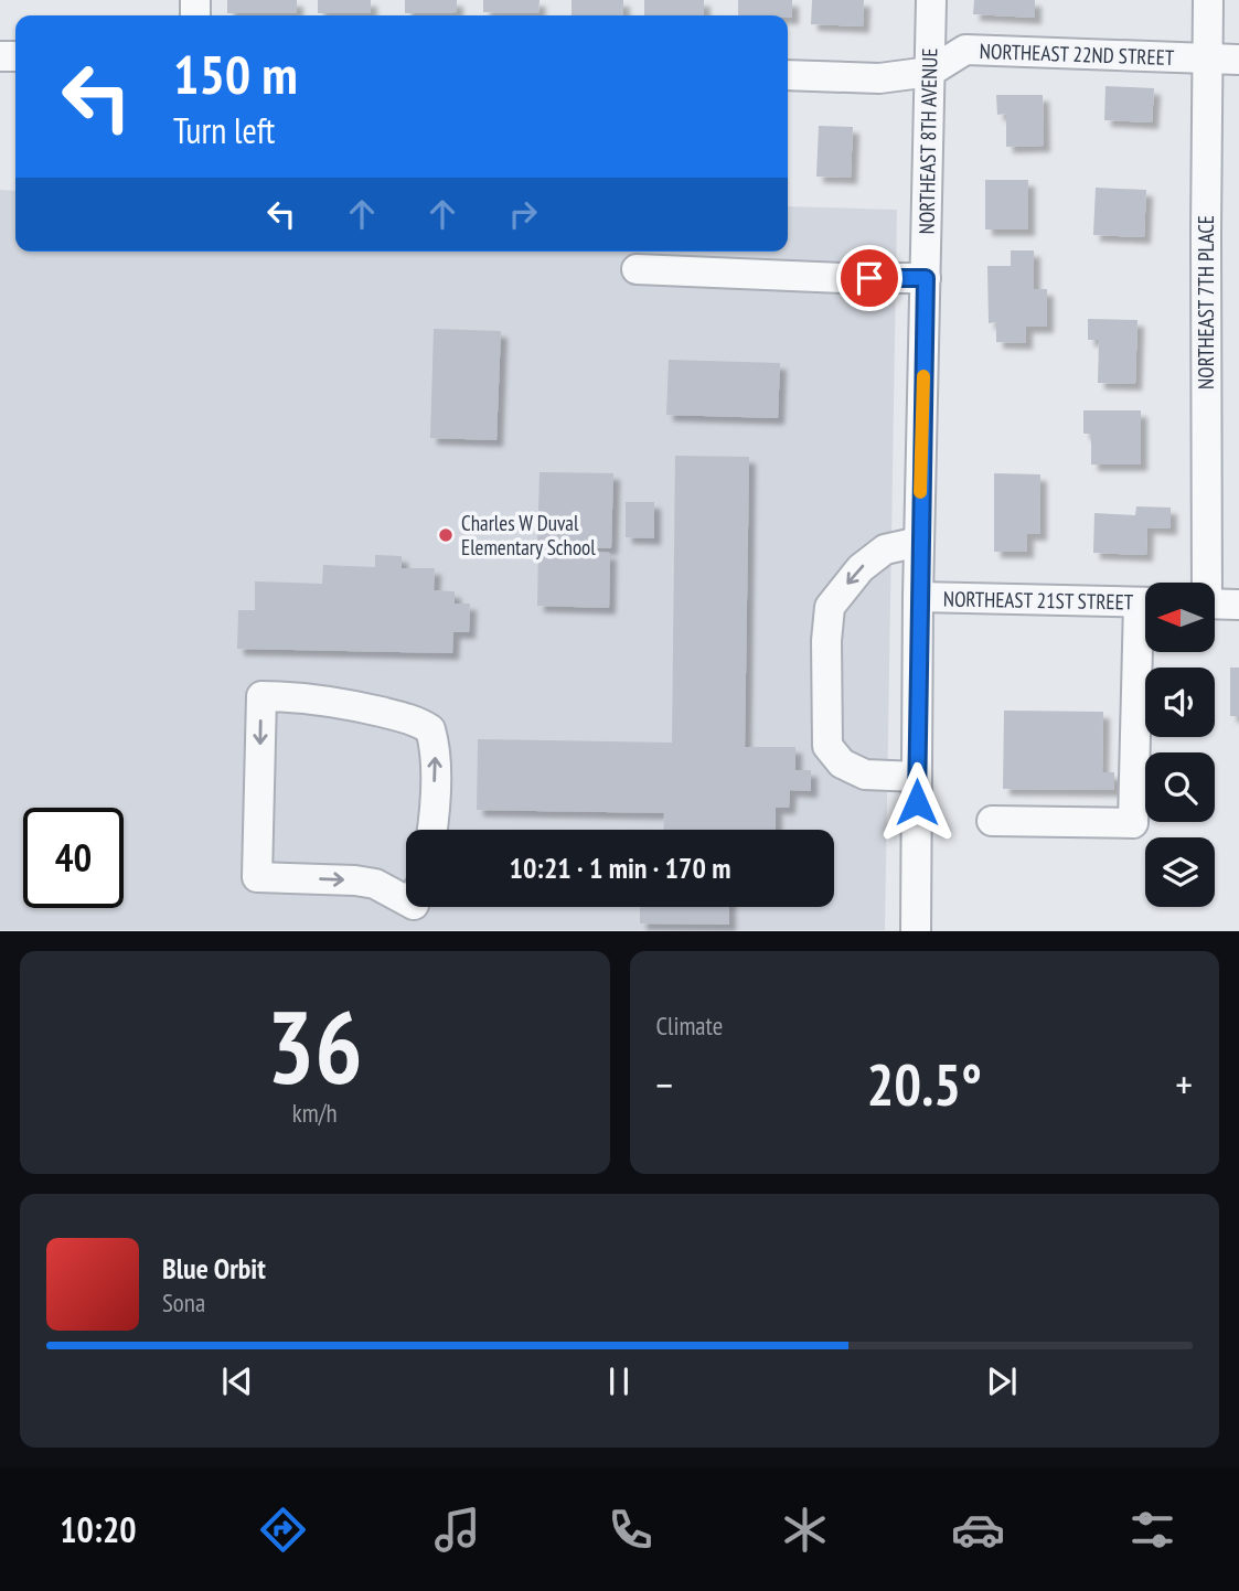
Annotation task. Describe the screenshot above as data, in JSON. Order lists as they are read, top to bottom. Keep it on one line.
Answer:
{"streets":{"street":["NORTHEAST 22ND STREET","NORTHEAST 8TH AVENUE","NORTHEAST 7TH PLACE","NORTHEAST 21ST STREET"]},"crossings":[["NORTHEAST 22ND STREET","NORTHEAST 8TH AVENUE"],["NORTHEAST 22ND STREET","NORTHEAST 7TH PLACE"],["NORTHEAST 8TH AVENUE","NORTHEAST 21ST STREET"]],"places":["Charles W Duval Elementary School"],"north":"left","page":{"turn":["150 m","Turn left"],"limit":"40","trip":"10:21 · 1 min · 170 m","tile":[["36","km/h"],"Climate"],"heat":["−","20.5°","+"],"song":["Blue Orbit","Sona"],"tabs":"10:20"}}
